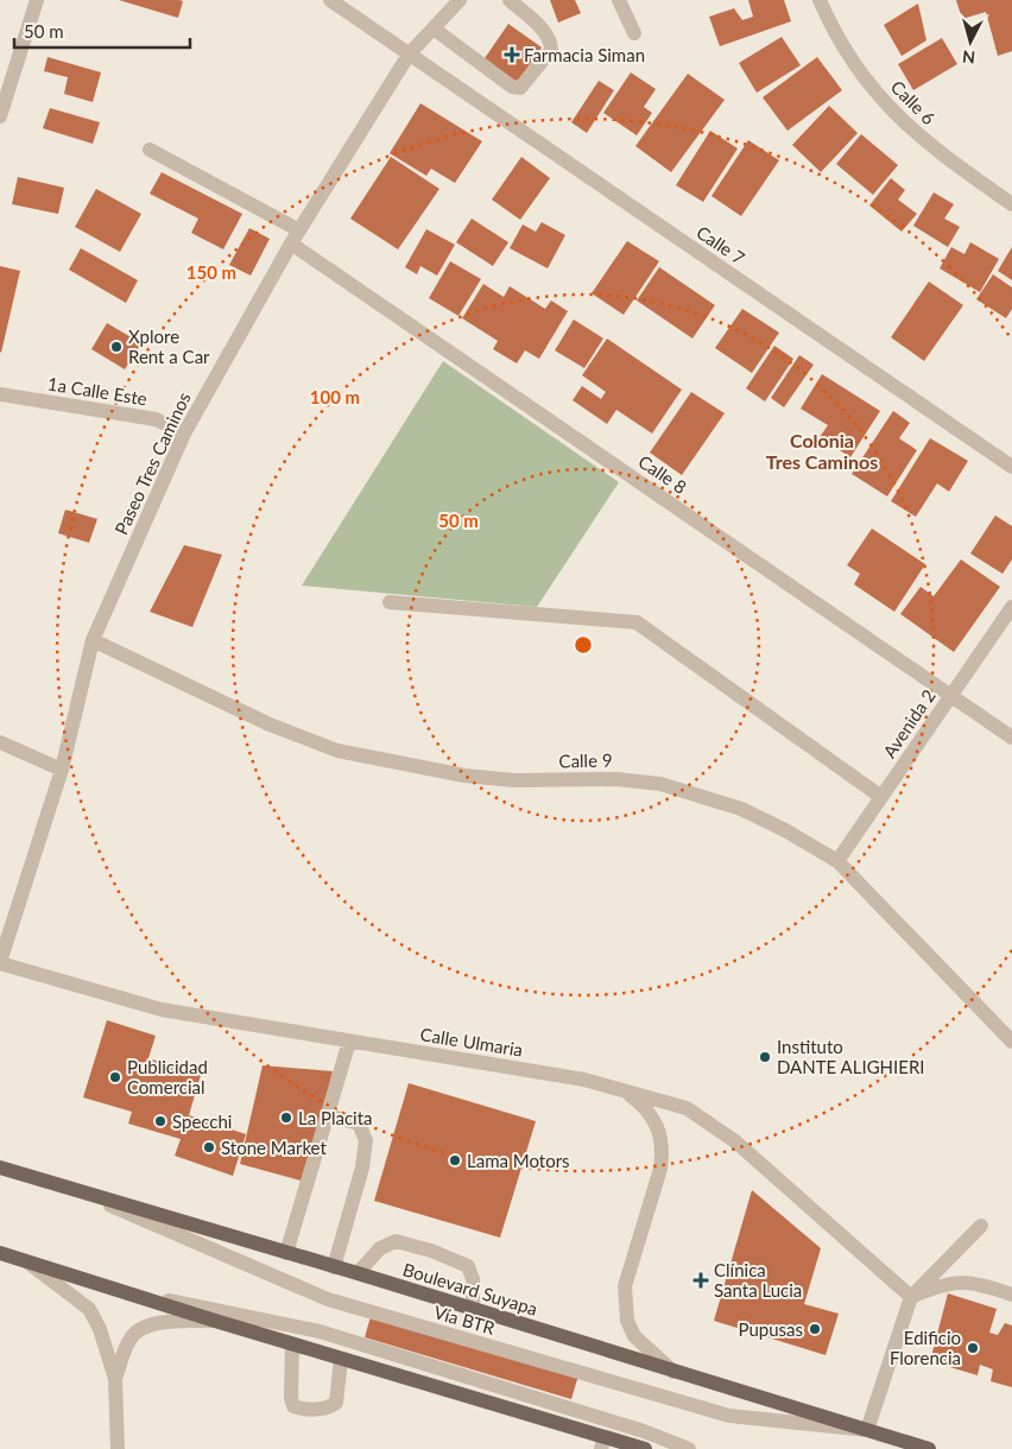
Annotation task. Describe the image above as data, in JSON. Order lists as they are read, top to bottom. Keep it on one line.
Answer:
{"streets":{"main road":["Boulevard Suyapa"],"street":["Calle 6","Calle 7","1a Calle Este","Paseo Tres Caminos","Calle 8","Avenida 2","Calle 9","Calle Ulmaria","Vía BTR"]},"crossings":[["Calle 7","Paseo Tres Caminos"],["1a Calle Este","Paseo Tres Caminos"],["Paseo Tres Caminos","Calle 8"],["Paseo Tres Caminos","Calle 9"],["Paseo Tres Caminos","Calle Ulmaria"],["Calle 8","Avenida 2"],["Avenida 2","Calle 9"],["Calle Ulmaria","Boulevard Suyapa"],["Boulevard Suyapa","Vía BTR"]],"districts":["Colonia Tres Caminos"],"places":{"health":["Farmacia Siman","Clínica Santa Lucia"],"other":["Xplore Rent a Car","Instituto DANTE ALIGHIERI","Publicidad Comercial","La Placita","Specchi","Stone Market","Lama Motors","Pupusas","Edificio Florencia"]},"scale_bar":"50 m","north":"bottom","rings":["150 m","100 m","50 m"]}
